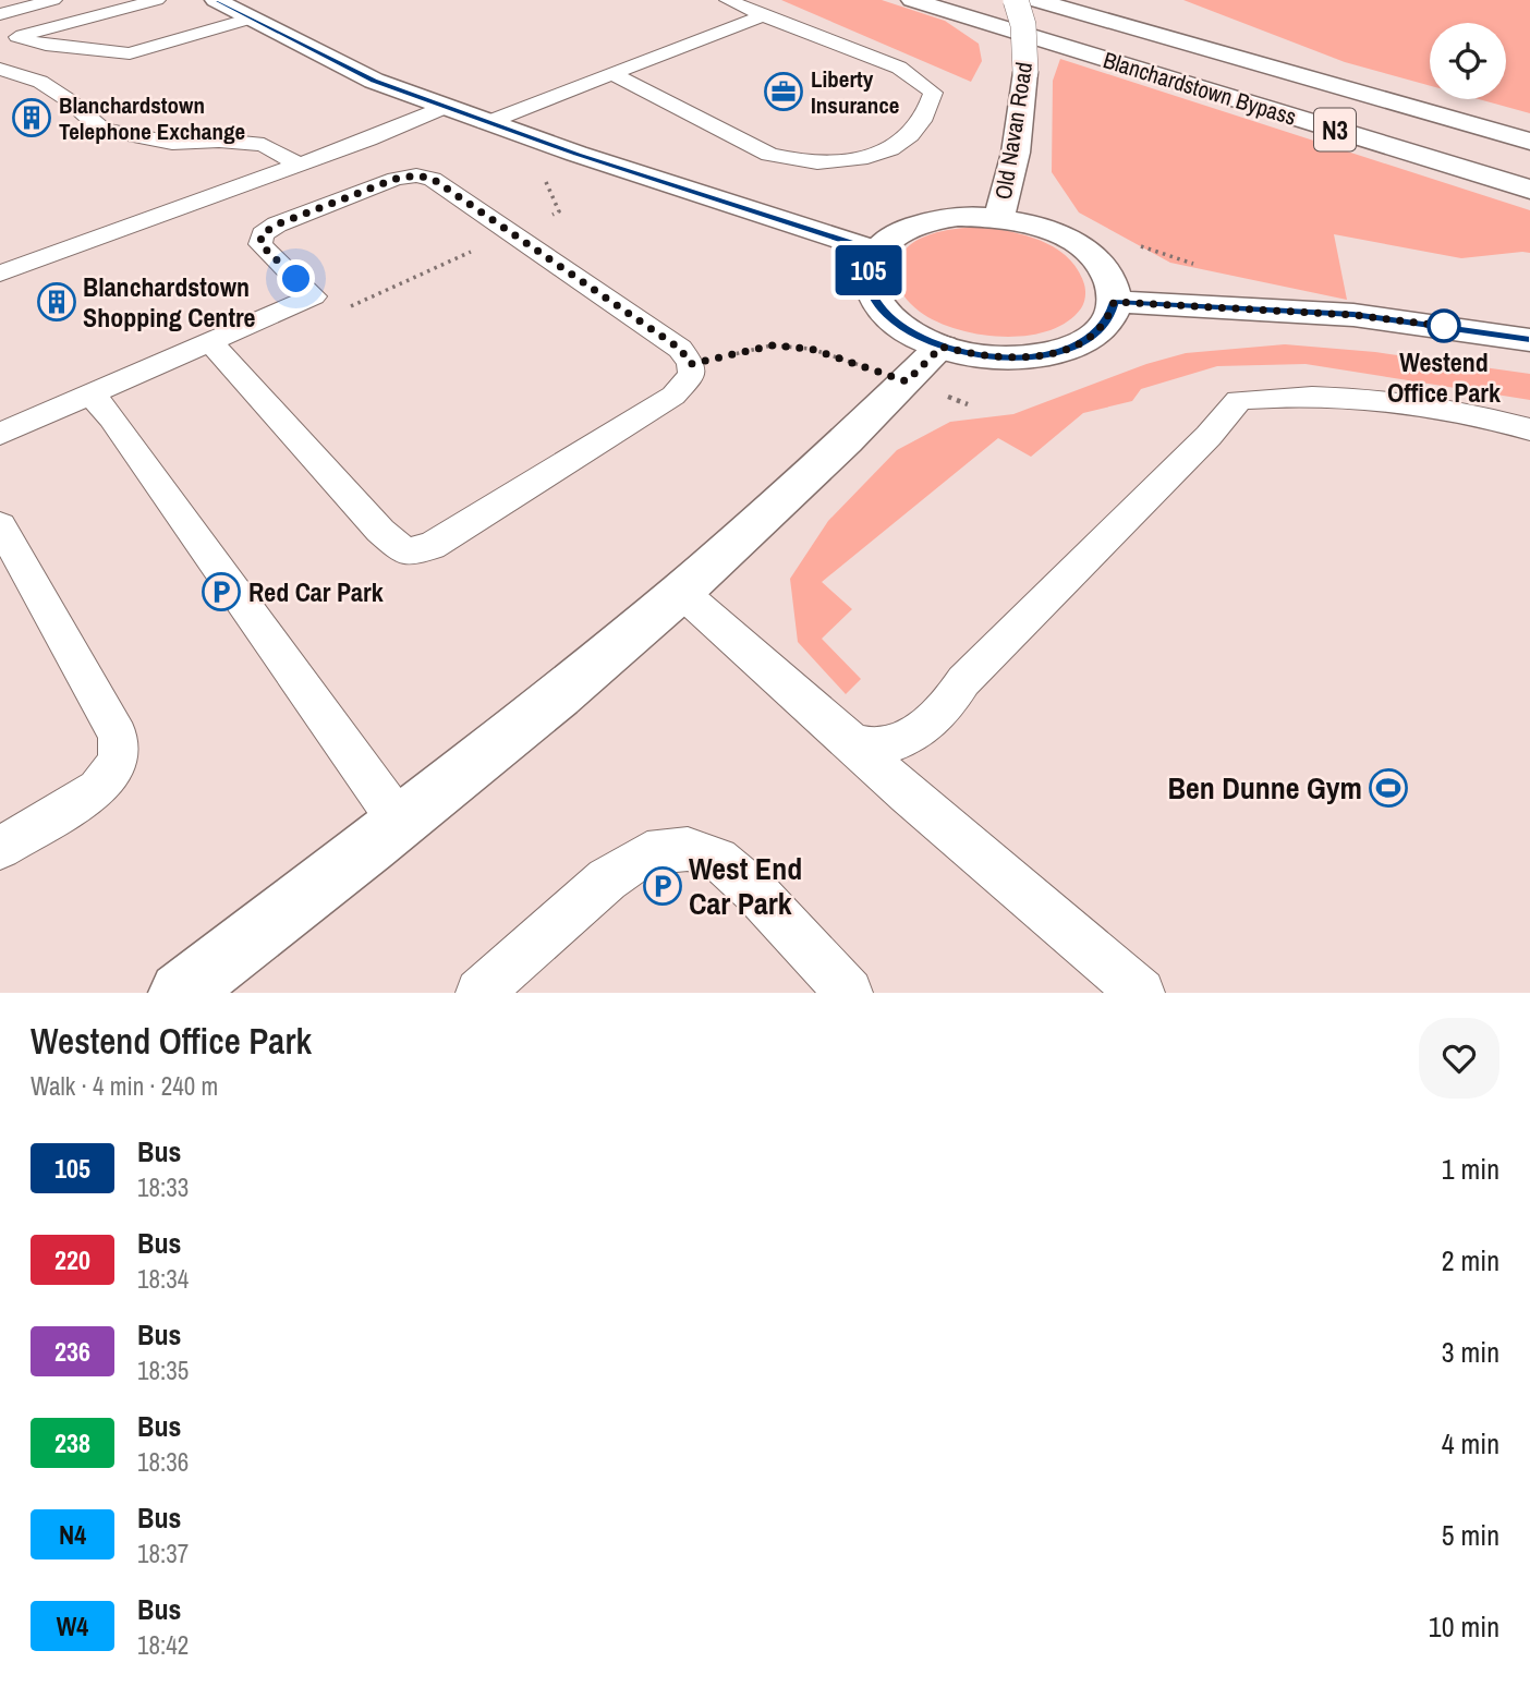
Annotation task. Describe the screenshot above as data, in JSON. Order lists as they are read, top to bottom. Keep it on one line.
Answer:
{"streets":{"main road":["Blanchardstown Bypass","N3","Old Navan Road"]},"crossings":[["Blanchardstown Bypass","N3"]],"places":{"office":["Liberty Insurance"],"building":["Blanchardstown Telephone Exchange","Blanchardstown Shopping Centre"],"other":["Westend Office Park"],"parking":["Red Car Park","West End Car Park"],"sports":["Ben Dunne Gym"]},"lines":["bus line 105"],"page":{"on_map":"105","heading":["Westend Office Park","Walk · 4 min · 240 m"],"list":[{"mark":"105","name":"Bus","note":"18:33","value":"1 min"},{"mark":"220","name":"Bus","note":"18:34","value":"2 min"},{"mark":"236","name":"Bus","note":"18:35","value":"3 min"},{"mark":"238","name":"Bus","note":"18:36","value":"4 min"},{"mark":"N4","name":"Bus","note":"18:37","value":"5 min"},{"mark":"W4","name":"Bus","note":"18:42","value":"10 min"}]}}
